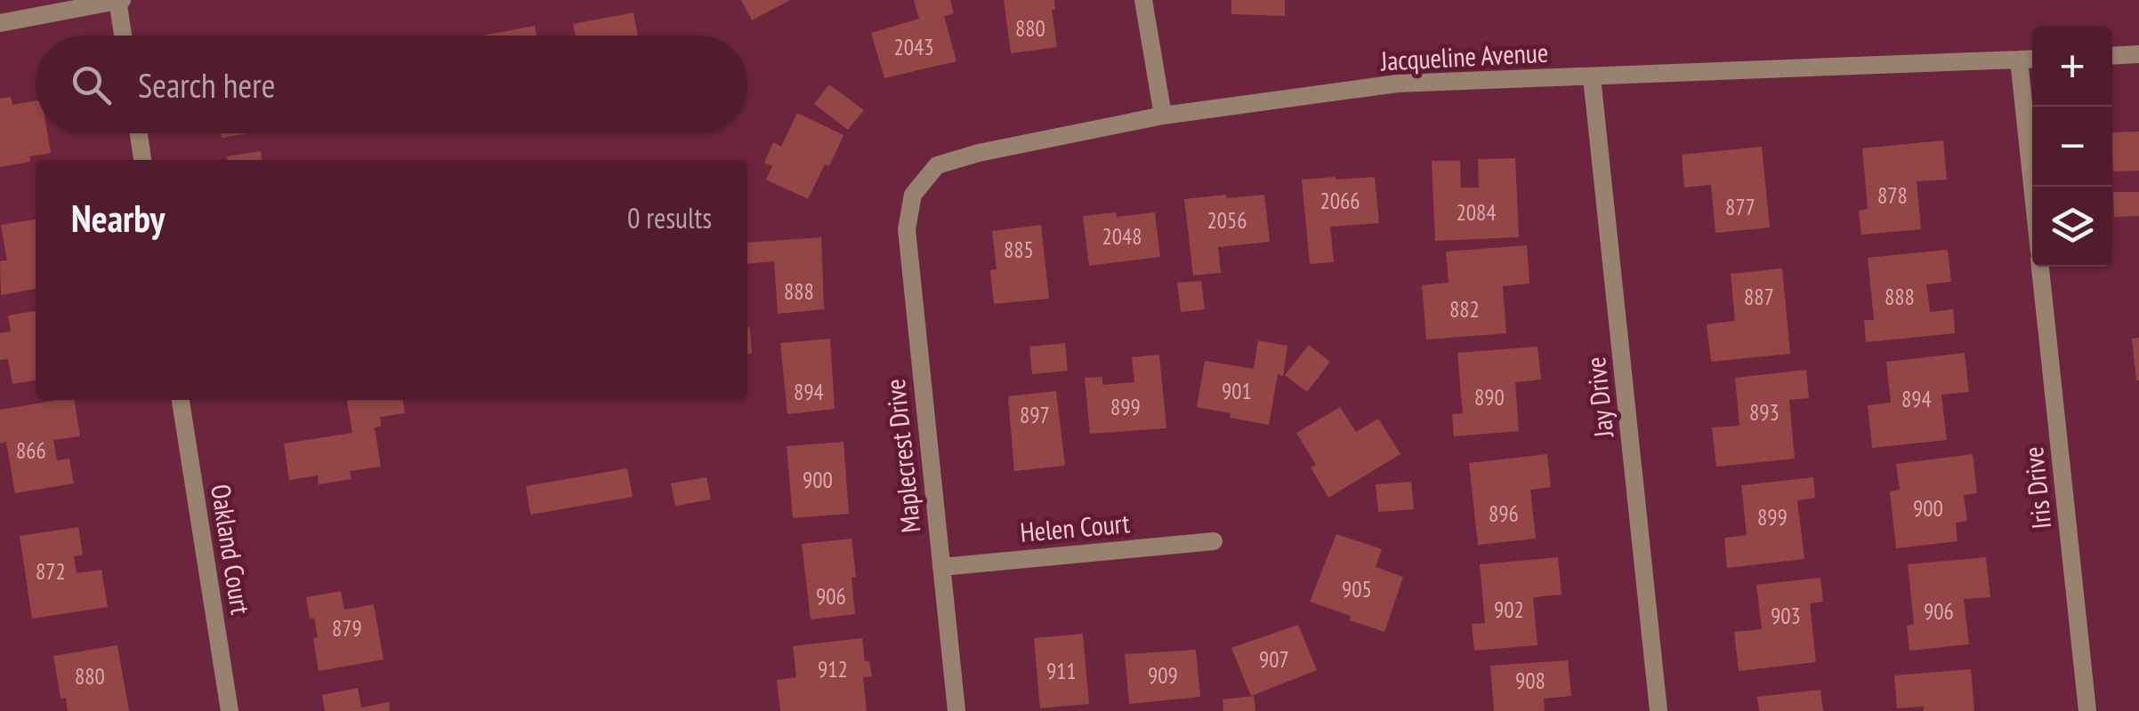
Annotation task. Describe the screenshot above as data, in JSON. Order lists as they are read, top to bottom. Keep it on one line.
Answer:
{"streets":{"street":["Jacqueline Avenue","Jay Drive","Maplecrest Drive","Iris Drive","Helen Court","Oakland Court"]},"crossings":[["Jacqueline Avenue","Jay Drive"],["Jacqueline Avenue","Maplecrest Drive"],["Maplecrest Drive","Helen Court"]],"house_numbers":["880","2043","878","2066","877","2084","2056","2048","885","888","887","888","882","901","894","890","894","899","893","897","866","900","900","896","899","872","905","906","902","906","903","879","907","912","911","909","880","908"],"page":{"map_buttons":["+","−"],"search":"Search here","heading":["Nearby","0 results"]}}
